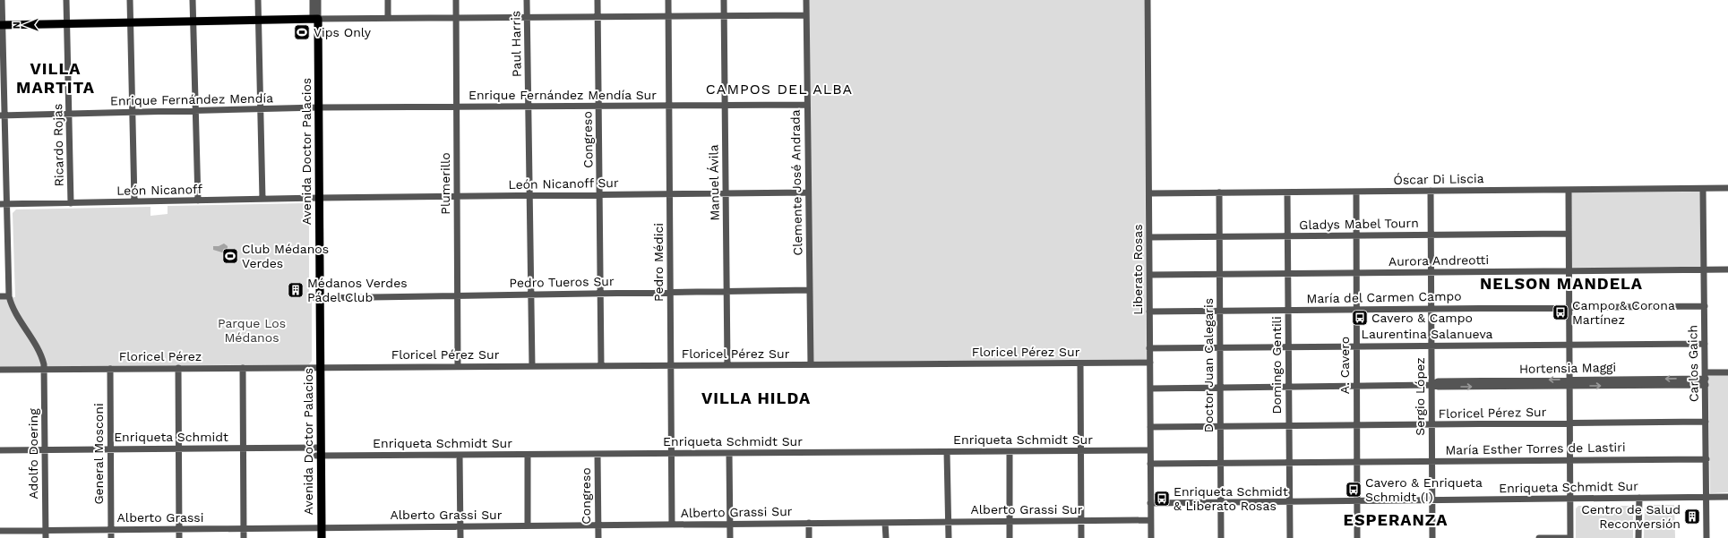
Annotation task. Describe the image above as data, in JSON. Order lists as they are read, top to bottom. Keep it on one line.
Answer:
{"streets":{"main road":["Avenida Doctor Palacios"],"street":["Paul Harris","Enrique Fernández Mendía Sur","Enrique Fernández Mendía","Congreso","Ricardo Rojas","Óscar Di Liscia","Manuel Ávila","Clemente José Andrada","Plumerillo","León Nicanoff Sur","León Nicanoff","Gladys Mabel Tourn","Aurora Andreotti","Pedro Médici","Liberato Rosas","Pedro Tueros Sur","María del Carmen Campo","Laurentina Salanueva","Floricel Pérez Sur","Floricel Pérez","Carlos Gaich","Doctor Juan Calegaris","Domingo Gentili","A. Cavero","Hortensia Maggi","Sergio López","Enriqueta Schmidt","Enriqueta Schmidt Sur","María Esther Torres de Lastiri","Adolfo Doering","General Mosconi","Alberto Grassi Sur","Alberto Grassi"]},"crossings":[["Paul Harris","Enrique Fernández Mendía Sur"],["Paul Harris","León Nicanoff Sur"],["Paul Harris","Pedro Tueros Sur"],["Paul Harris","Floricel Pérez Sur"],["Enrique Fernández Mendía Sur","Enrique Fernández Mendía"],["Enrique Fernández Mendía Sur","Congreso"],["Enrique Fernández Mendía Sur","Avenida Doctor Palacios"],["Enrique Fernández Mendía Sur","Manuel Ávila"],["Enrique Fernández Mendía Sur","Clemente José Andrada"],["Enrique Fernández Mendía Sur","Plumerillo"],["Enrique Fernández Mendía Sur","Pedro Médici"],["Enrique Fernández Mendía","Ricardo Rojas"],["Enrique Fernández Mendía","Avenida Doctor Palacios"],["Enrique Fernández Mendía","Adolfo Doering"],["Congreso","León Nicanoff Sur"],["Congreso","Pedro Tueros Sur"],["Congreso","Floricel Pérez Sur"],["Congreso","Enriqueta Schmidt Sur"],["Congreso","Alberto Grassi Sur"],["Ricardo Rojas","León Nicanoff"],["Avenida Doctor Palacios","León Nicanoff Sur"],["Avenida Doctor Palacios","León Nicanoff"],["Avenida Doctor Palacios","Pedro Tueros Sur"],["Avenida Doctor Palacios","Floricel Pérez Sur"],["Avenida Doctor Palacios","Floricel Pérez"],["Avenida Doctor Palacios","Enriqueta Schmidt"],["Avenida Doctor Palacios","Enriqueta Schmidt Sur"],["Avenida Doctor Palacios","Alberto Grassi Sur"],["Avenida Doctor Palacios","Alberto Grassi"],["Óscar Di Liscia","Liberato Rosas"],["Óscar Di Liscia","Carlos Gaich"],["Óscar Di Liscia","Doctor Juan Calegaris"],["Óscar Di Liscia","Domingo Gentili"],["Óscar Di Liscia","A. Cavero"],["Óscar Di Liscia","Sergio López"],["Manuel Ávila","León Nicanoff Sur"],["Manuel Ávila","Pedro Tueros Sur"],["Manuel Ávila","Floricel Pérez Sur"],["Clemente José Andrada","León Nicanoff Sur"],["Clemente José Andrada","Pedro Tueros Sur"],["Clemente José Andrada","Floricel Pérez Sur"],["Plumerillo","León Nicanoff Sur"],["Plumerillo","Pedro Tueros Sur"],["Plumerillo","Floricel Pérez Sur"],["León Nicanoff Sur","León Nicanoff"],["León Nicanoff Sur","Pedro Médici"],["León Nicanoff","Adolfo Doering"],["Gladys Mabel Tourn","Liberato Rosas"],["Gladys Mabel Tourn","Doctor Juan Calegaris"],["Gladys Mabel Tourn","Domingo Gentili"],["Gladys Mabel Tourn","A. Cavero"],["Gladys Mabel Tourn","Sergio López"],["Aurora Andreotti","Liberato Rosas"],["Aurora Andreotti","Carlos Gaich"],["Aurora Andreotti","Doctor Juan Calegaris"],["Aurora Andreotti","Domingo Gentili"],["Aurora Andreotti","A. Cavero"],["Aurora Andreotti","Sergio López"],["Pedro Médici","Pedro Tueros Sur"],["Pedro Médici","Floricel Pérez Sur"],["Pedro Médici","Enriqueta Schmidt Sur"],["Pedro Médici","Alberto Grassi Sur"],["Liberato Rosas","María del Carmen Campo"],["Liberato Rosas","Laurentina Salanueva"],["Liberato Rosas","Floricel Pérez Sur"],["Liberato Rosas","Hortensia Maggi"],["Liberato Rosas","Enriqueta Schmidt Sur"],["Liberato Rosas","María Esther Torres de Lastiri"],["Liberato Rosas","Alberto Grassi Sur"],["María del Carmen Campo","Carlos Gaich"],["María del Carmen Campo","Doctor Juan Calegaris"],["María del Carmen Campo","Domingo Gentili"],["María del Carmen Campo","A. Cavero"],["María del Carmen Campo","Sergio López"],["Laurentina Salanueva","Carlos Gaich"],["Laurentina Salanueva","Doctor Juan Calegaris"],["Laurentina Salanueva","Domingo Gentili"],["Laurentina Salanueva","A. Cavero"],["Laurentina Salanueva","Sergio López"],["Floricel Pérez Sur","Floricel Pérez"],["Floricel Pérez Sur","Carlos Gaich"],["Floricel Pérez Sur","Doctor Juan Calegaris"],["Floricel Pérez Sur","Domingo Gentili"],["Floricel Pérez Sur","A. Cavero"],["Floricel Pérez Sur","Sergio López"],["Floricel Pérez","Adolfo Doering"],["Floricel Pérez","General Mosconi"],["Carlos Gaich","Hortensia Maggi"],["Carlos Gaich","Enriqueta Schmidt Sur"],["Carlos Gaich","María Esther Torres de Lastiri"],["Doctor Juan Calegaris","Hortensia Maggi"],["Doctor Juan Calegaris","Enriqueta Schmidt Sur"],["Doctor Juan Calegaris","María Esther Torres de Lastiri"],["Domingo Gentili","Hortensia Maggi"],["Domingo Gentili","Enriqueta Schmidt Sur"],["Domingo Gentili","María Esther Torres de Lastiri"],["A. Cavero","Hortensia Maggi"],["A. Cavero","Enriqueta Schmidt Sur"],["A. Cavero","María Esther Torres de Lastiri"],["Hortensia Maggi","Sergio López"],["Sergio López","Enriqueta Schmidt Sur"],["Sergio López","María Esther Torres de Lastiri"],["Enriqueta Schmidt","Enriqueta Schmidt Sur"],["Enriqueta Schmidt","Adolfo Doering"],["Enriqueta Schmidt","General Mosconi"],["Adolfo Doering","Alberto Grassi"],["General Mosconi","Alberto Grassi"],["Alberto Grassi Sur","Alberto Grassi"]],"districts":["VILLA MARTITA","CAMPOS DEL ALBA","NELSON MANDELA","VILLA HILDA","ESPERANZA"],"parks":["Parque Los Médanos"],"places":{"sports":["Vips Only","Club Médanos Verdes"],"building":["Médanos Verdes Pádel Club","Centro de Salud Reconversión"],"bus stop":["Campo & Corona Martínez","Cavero & Campo","Cavero & Enriqueta Schmidt (I)","Enriqueta Schmidt & Liberato Rosas"]},"north":"left"}
